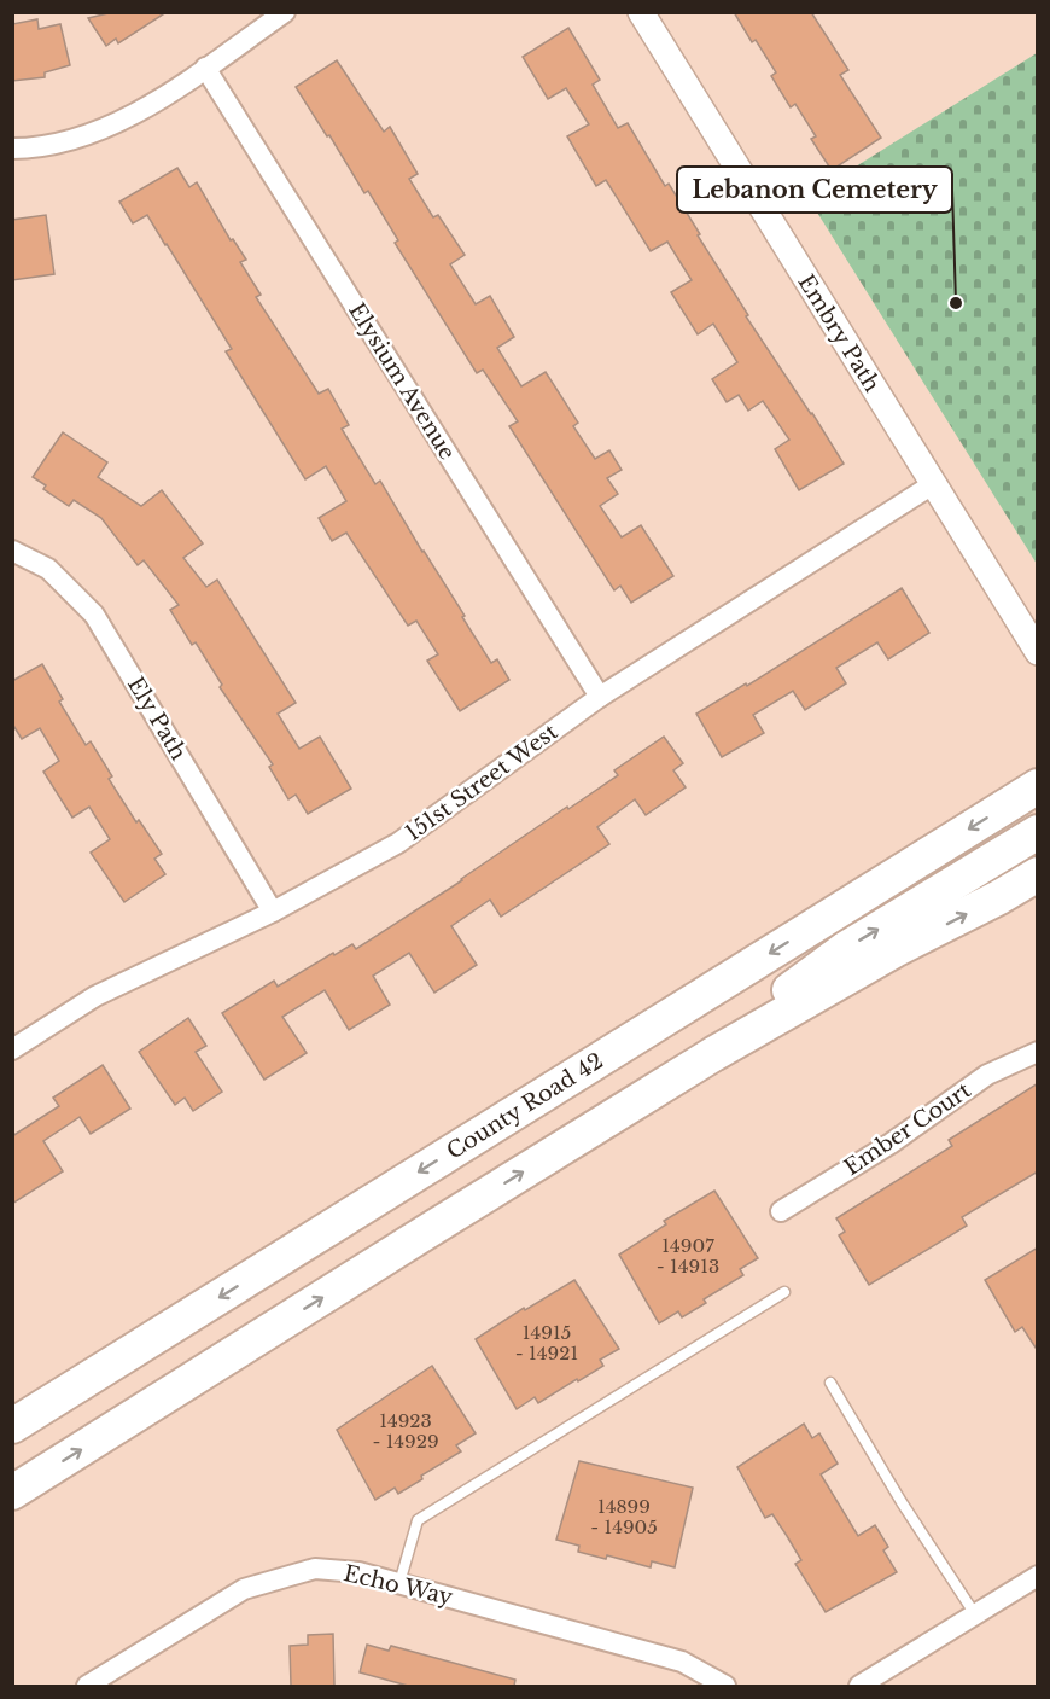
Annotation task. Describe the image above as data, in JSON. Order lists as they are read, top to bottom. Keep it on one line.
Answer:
{"streets":{"highway":["County Road 42"],"street":["Embry Path","Elysium Avenue","Ely Path","151st Street West","Ember Court","Echo Way"]},"crossings":[["Embry Path","151st Street West"],["Elysium Avenue","151st Street West"],["Ely Path","151st Street West"]],"places":["Lebanon Cemetery"],"house_numbers":["14907 - 14913","14915 - 14921","14923 - 14929","14899 - 14905"]}
